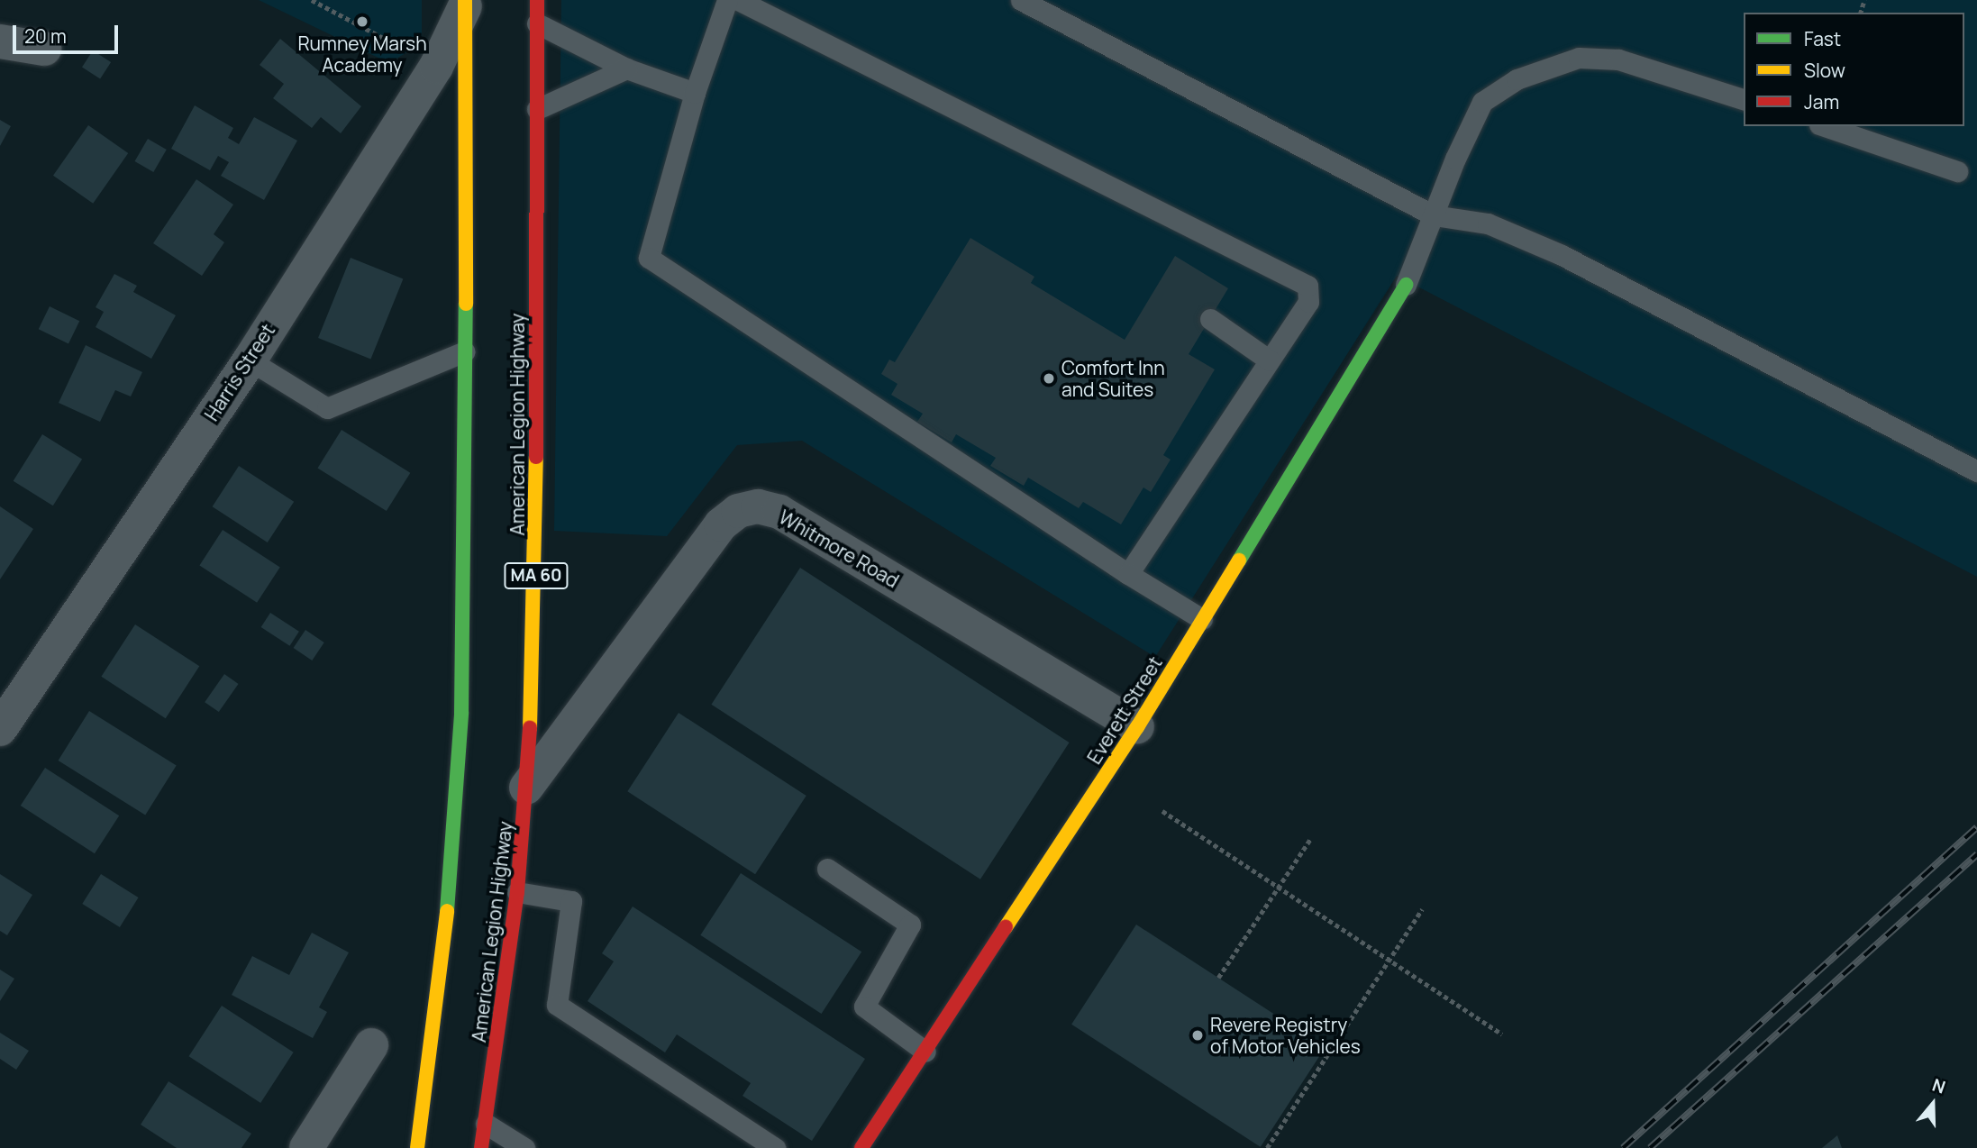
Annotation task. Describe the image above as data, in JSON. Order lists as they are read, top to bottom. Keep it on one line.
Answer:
{"streets":{"main road":["American Legion Highway","MA 60","Everett Street"],"street":["Harris Street","Whitmore Road"]},"crossings":[["American Legion Highway","Whitmore Road"],["Whitmore Road","Everett Street"]],"places":["Rumney Marsh Academy","Comfort Inn and Suites","Revere Registry of Motor Vehicles"],"legend":["Fast","Slow","Jam"],"scale_bar":"20 m","north":"top"}
